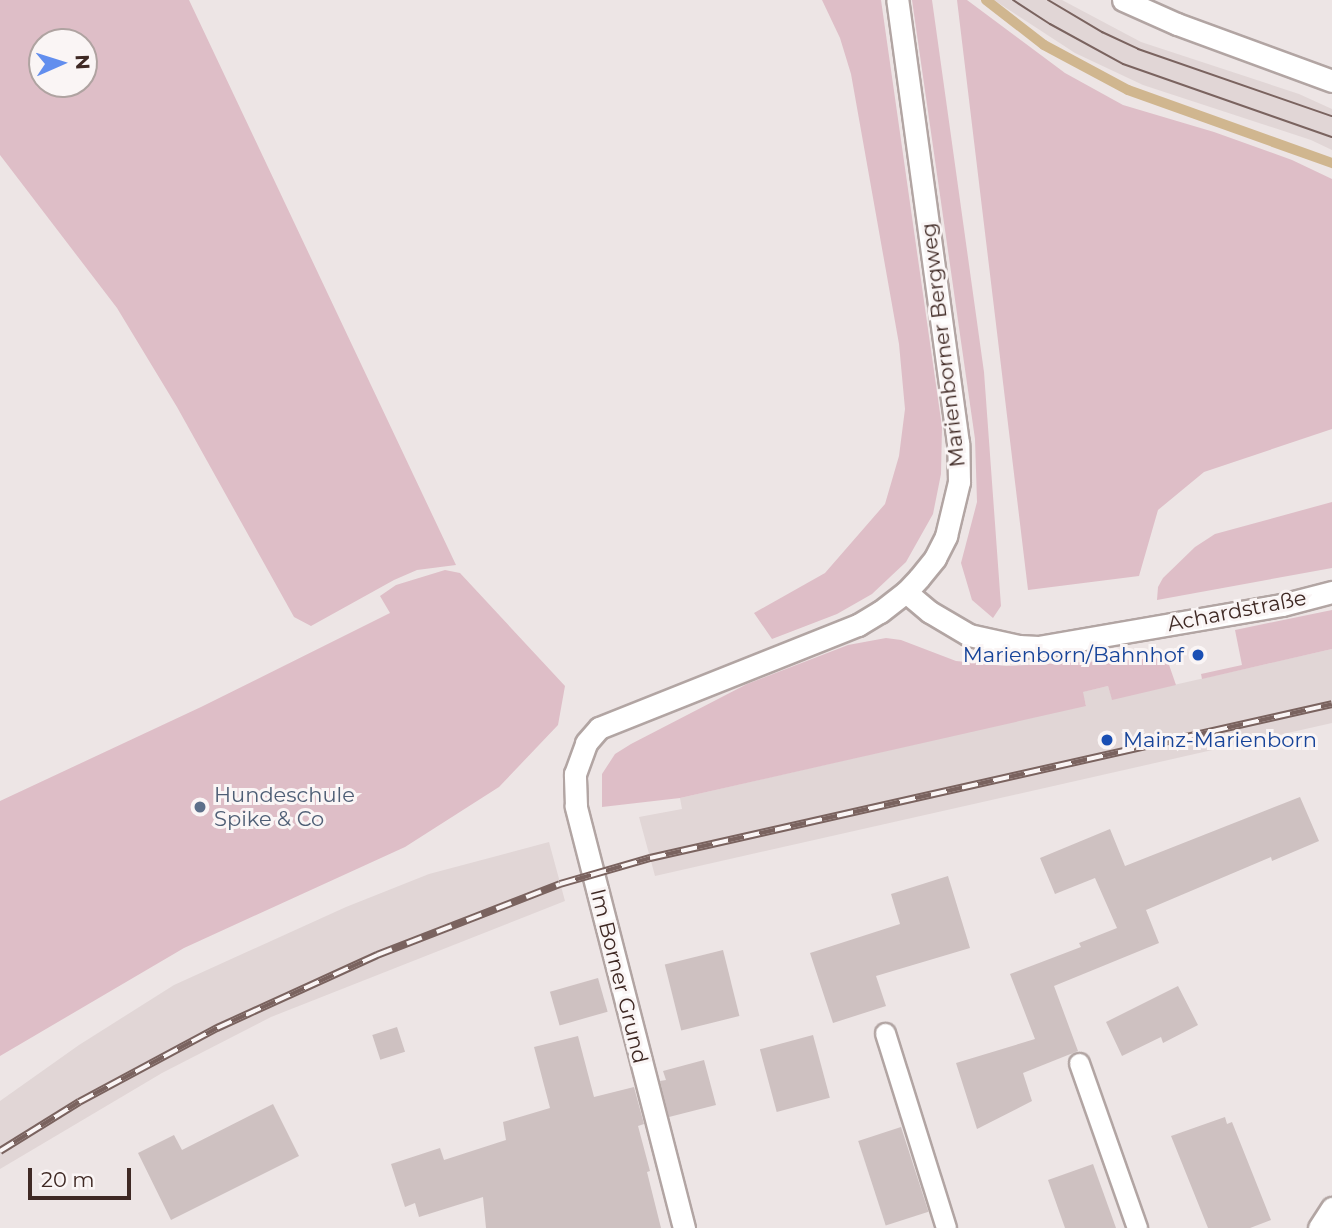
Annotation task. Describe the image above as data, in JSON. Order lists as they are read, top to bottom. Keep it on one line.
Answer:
{"streets":{"street":["Marienborner Bergweg","Achardstraße","Im Borner Grund"]},"crossings":[["Marienborner Bergweg","Achardstraße"],["Marienborner Bergweg","Im Borner Grund"]],"places":["Marienborn/Bahnhof","Mainz-Marienborn","Hundeschule Spike & Co"],"scale_bar":"20 m","north":"right"}
